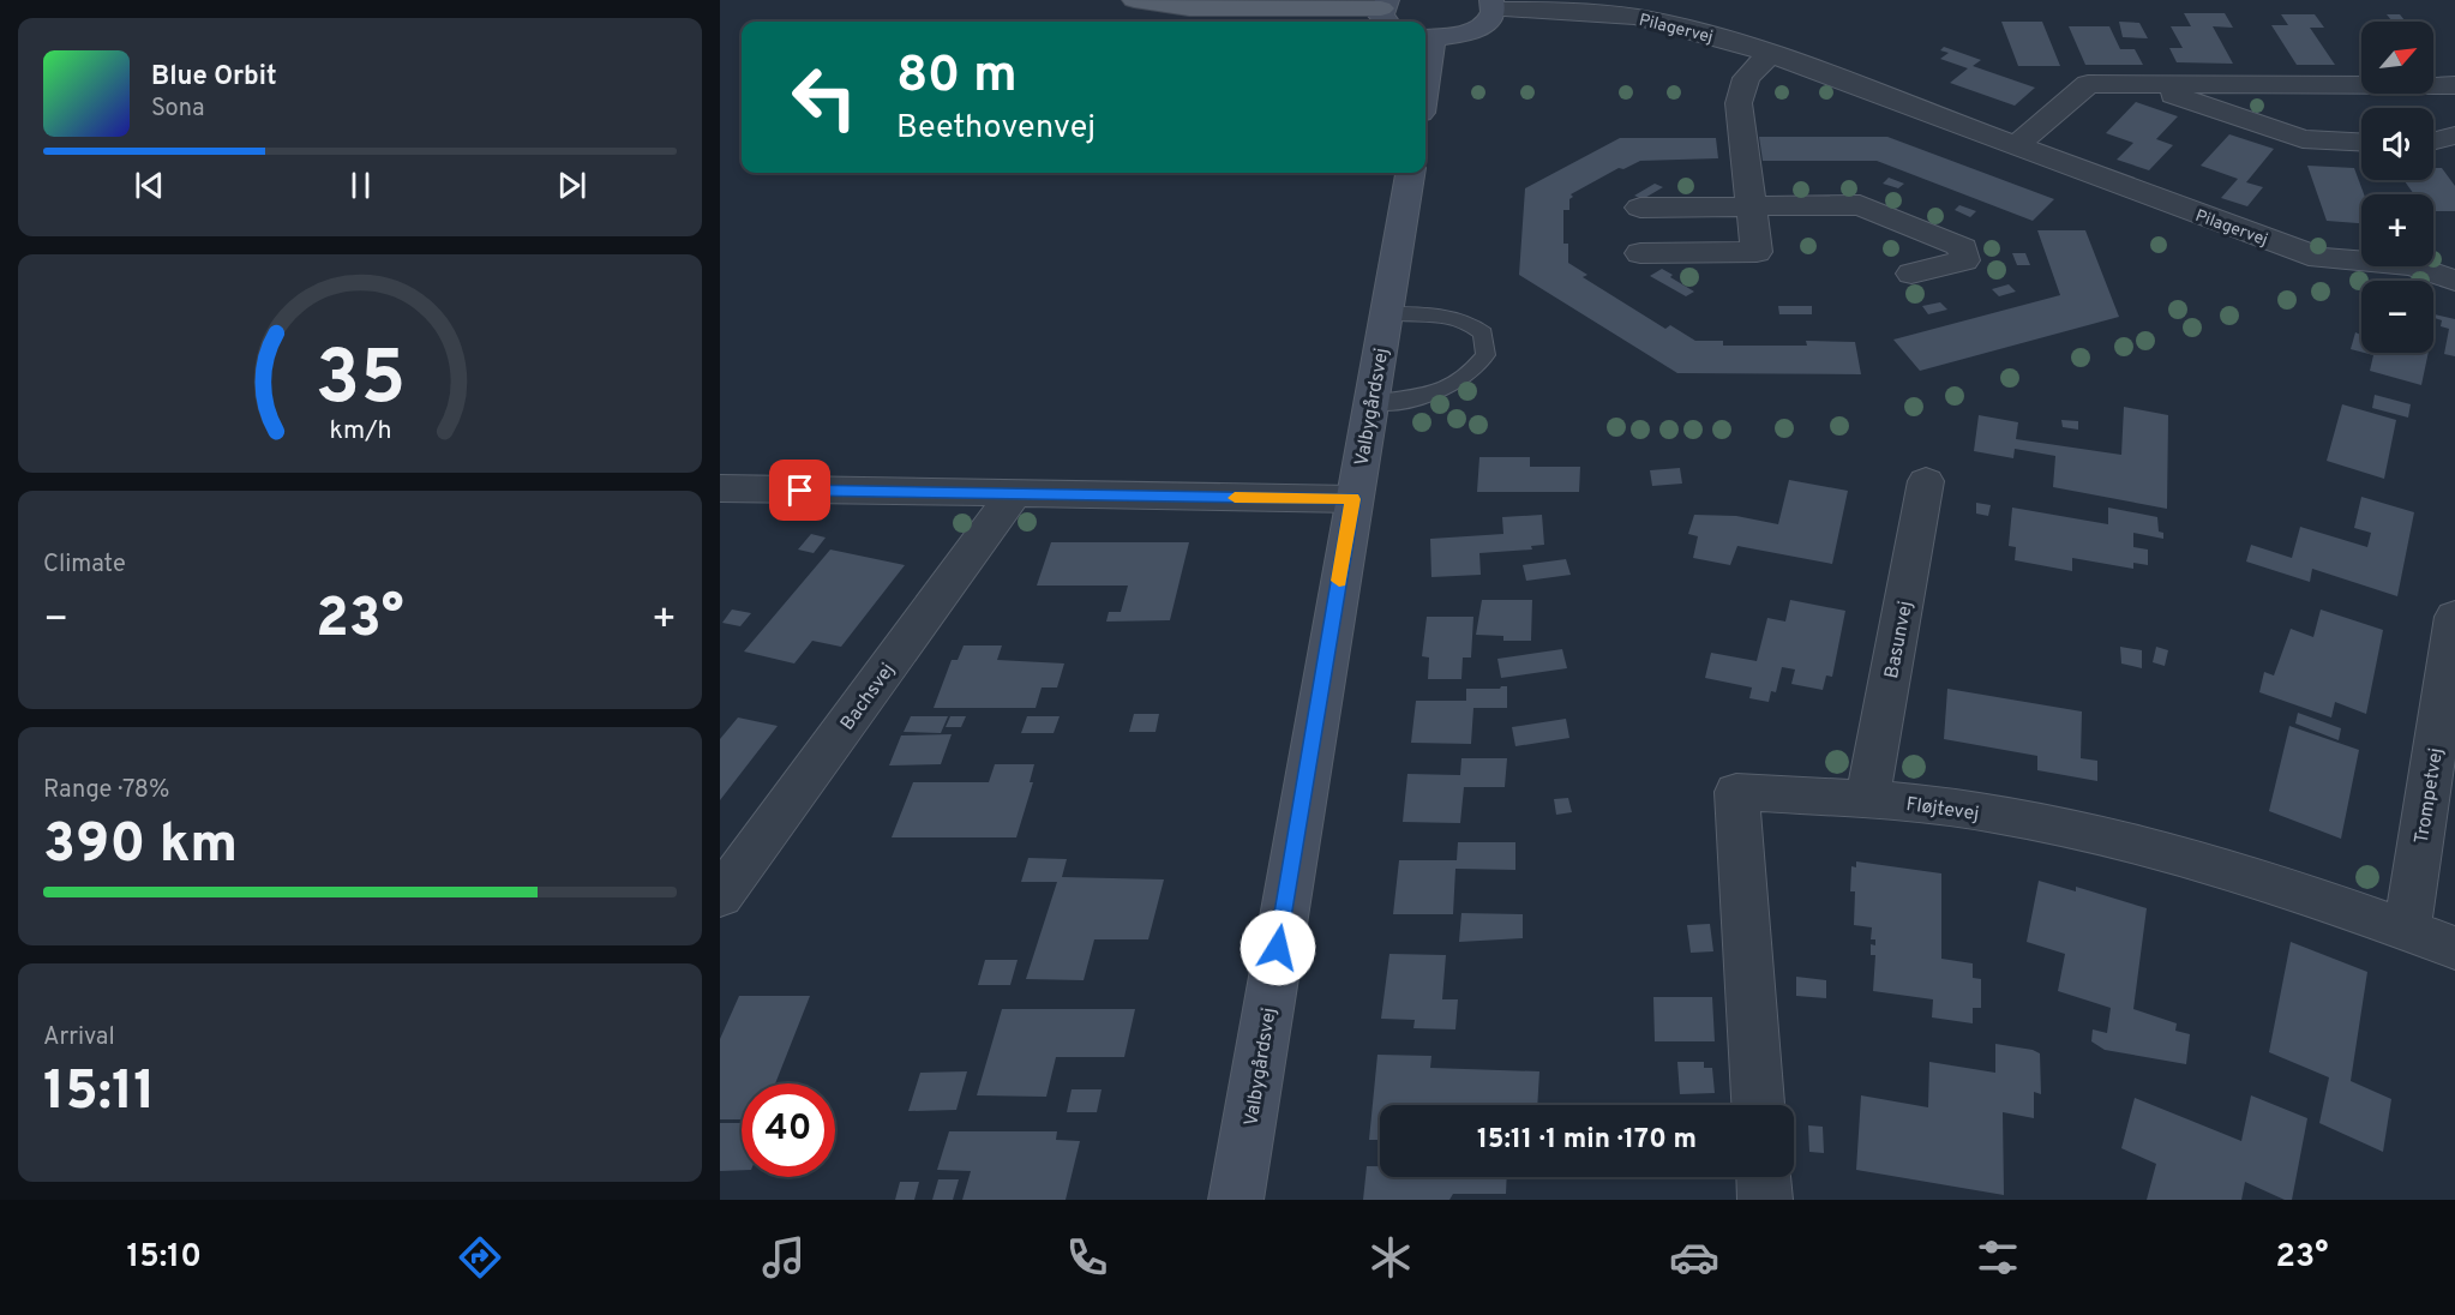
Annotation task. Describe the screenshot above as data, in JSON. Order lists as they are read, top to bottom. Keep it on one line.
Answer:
{"streets":{"street":["Pilagervej","Valbygårdsvej","Basunvej","Bachsvej","Trompetvej","Fløjtevej"]},"crossings":[["Basunvej","Fløjtevej"],["Trompetvej","Fløjtevej"]],"north":"top right","page":{"map_buttons":["+","−"],"turn":["80 m","Beethovenvej"],"song":["Blue Orbit","Sona"],"tile":["Climate",["Range · 78%","390 km"],["Arrival","15:11"]],"heat":["−","23°","+"],"limit":"40","trip":"15:11 · 1 min · 170 m","tabs":["15:10","23°"],"gauge":["35","km/h"]}}
